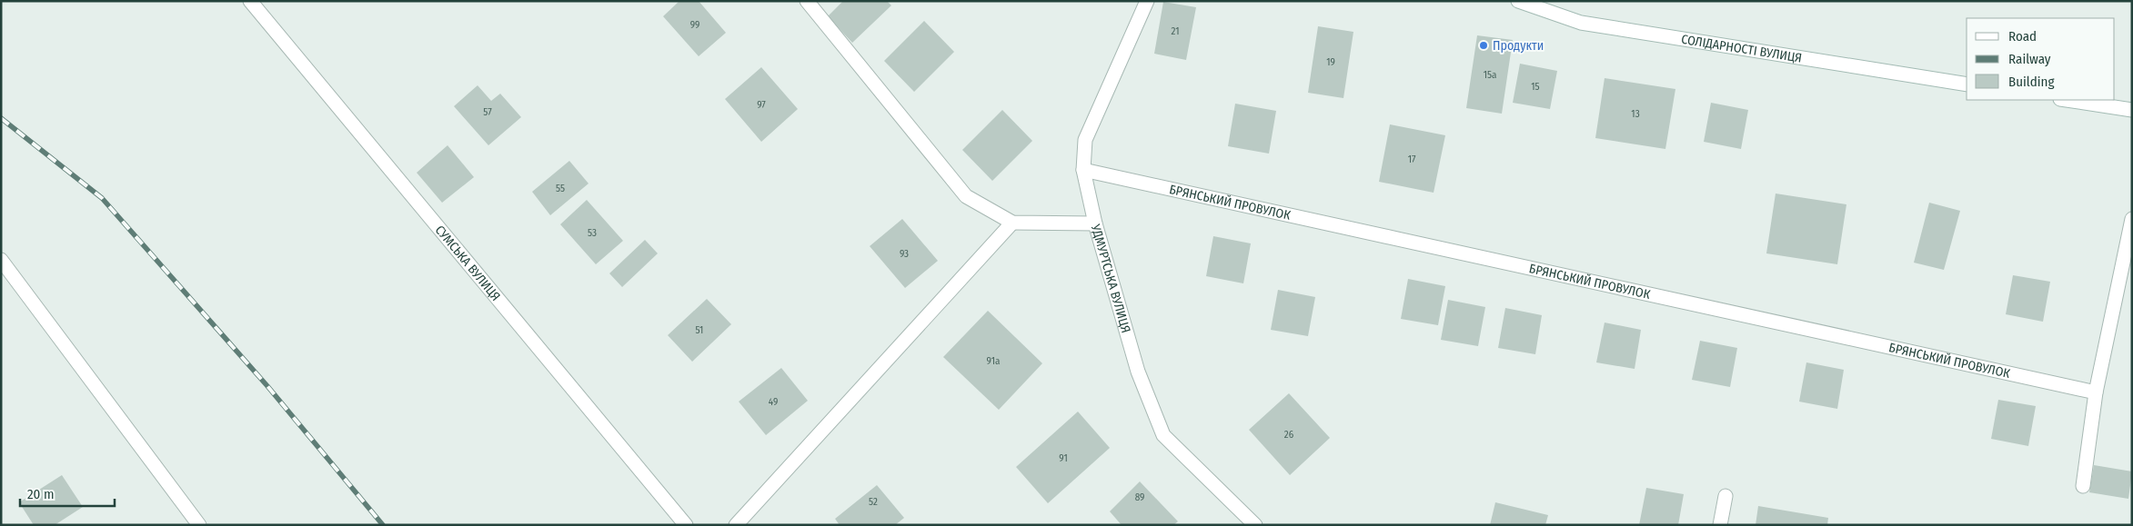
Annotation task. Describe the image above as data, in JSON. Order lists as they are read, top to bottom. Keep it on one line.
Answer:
{"streets":{"street":["СОЛІДАРНОСТІ ВУЛИЦЯ","БРЯНСЬКИЙ ПРОВУЛОК","СУМСЬКА ВУЛИЦЯ","УДМУРТСЬКА ВУЛИЦЯ"]},"crossings":[["БРЯНСЬКИЙ ПРОВУЛОК","УДМУРТСЬКА ВУЛИЦЯ"]],"places":["Продукти"],"house_numbers":["99","21","19","15а","15","97","57","13","17","55","53","93","51","91а","49","26","91","89","52"],"legend":["Road","Railway","Building"],"scale_bar":"20 m"}
